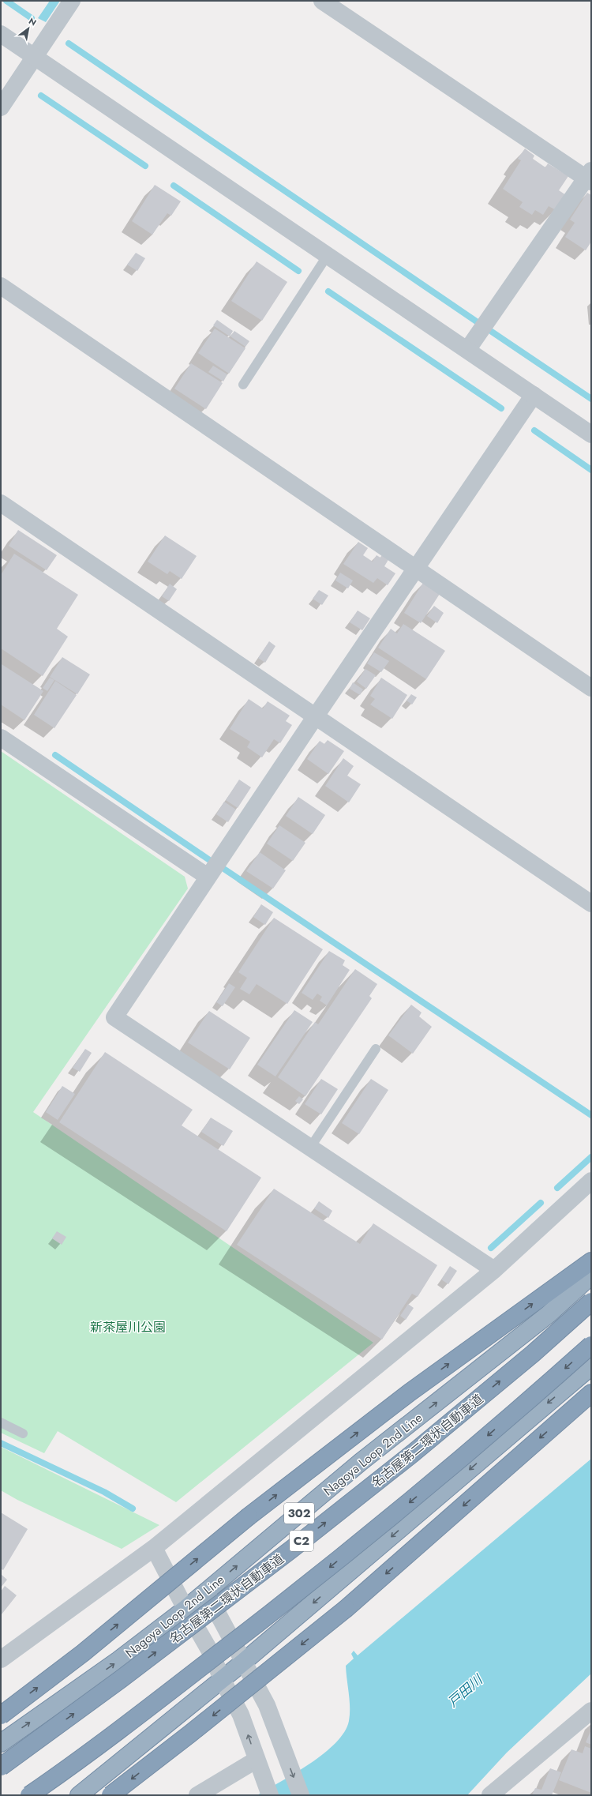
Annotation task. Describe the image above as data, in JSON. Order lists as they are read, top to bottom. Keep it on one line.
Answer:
{"streets":{"highway":["名古屋第二環状自動車道","Nagoya Loop 2nd Line","302","C2"]},"water":["戸田川"],"parks":["新茶屋川公園"],"north":"top right"}
